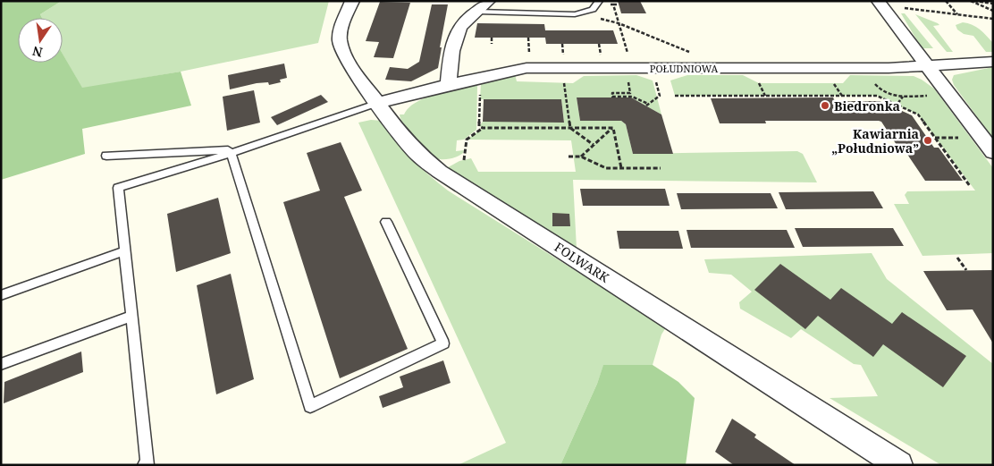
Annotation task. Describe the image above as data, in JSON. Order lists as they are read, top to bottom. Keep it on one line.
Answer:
{"streets":{"street":["POŁUDNIOWA","FOLWARK"]},"crossings":[["POŁUDNIOWA","FOLWARK"]],"places":["Biedronka","Kawiarnia „Południowa”"],"north":"bottom"}
